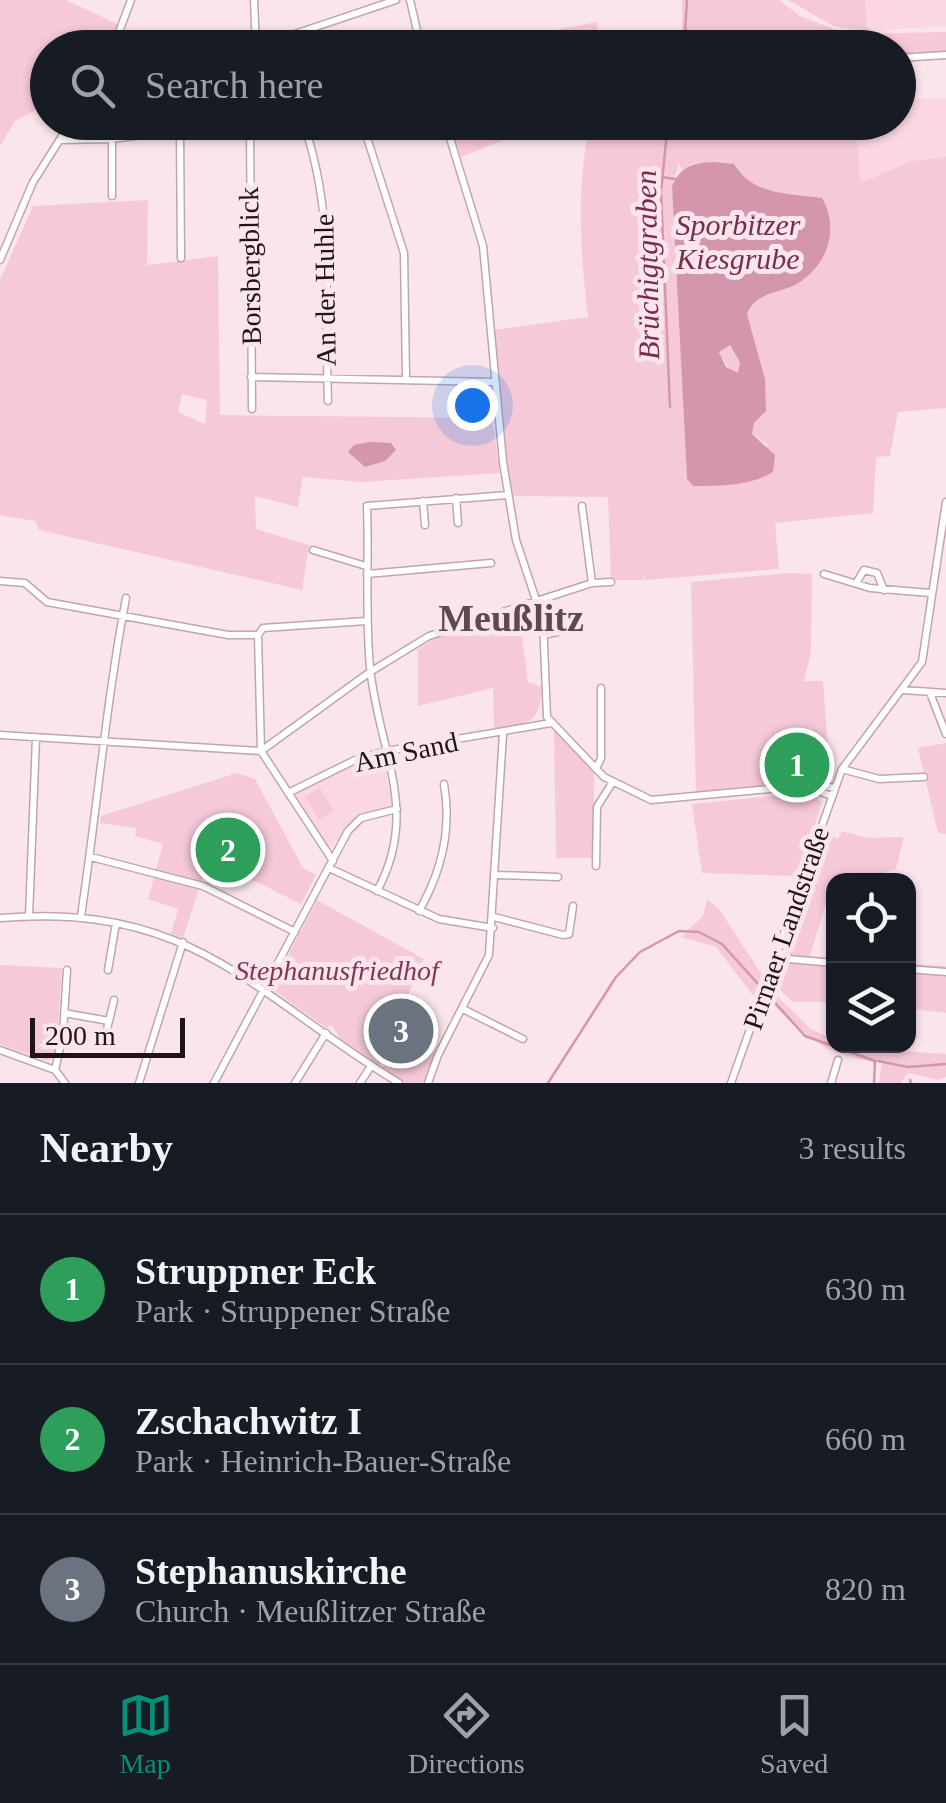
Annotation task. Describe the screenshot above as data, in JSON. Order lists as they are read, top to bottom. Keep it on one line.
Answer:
{"streets":{"street":["Borsbergblick","An der Huhle","Am Sand","Pirnaer Landstraße"]},"districts":["Meußlitz"],"water":["Sporbitzer Kiesgrube","Brüchigtgraben"],"parks":["Stephanusfriedhof"],"scale_bar":"200 m","page":{"search":"Search here","pins":["1","2","3"],"scale":"200 m","heading":["Nearby","3 results"],"list":[{"mark":"1","name":"Struppner Eck","note":"Park · Struppener Straße","value":"630 m"},{"mark":"2","name":"Zschachwitz I","note":"Park · Heinrich-Bauer-Straße","value":"660 m"},{"mark":"3","name":"Stephanuskirche","note":"Church · Meußlitzer Straße","value":"820 m"}],"nav":["Map","Directions","Saved"]}}
